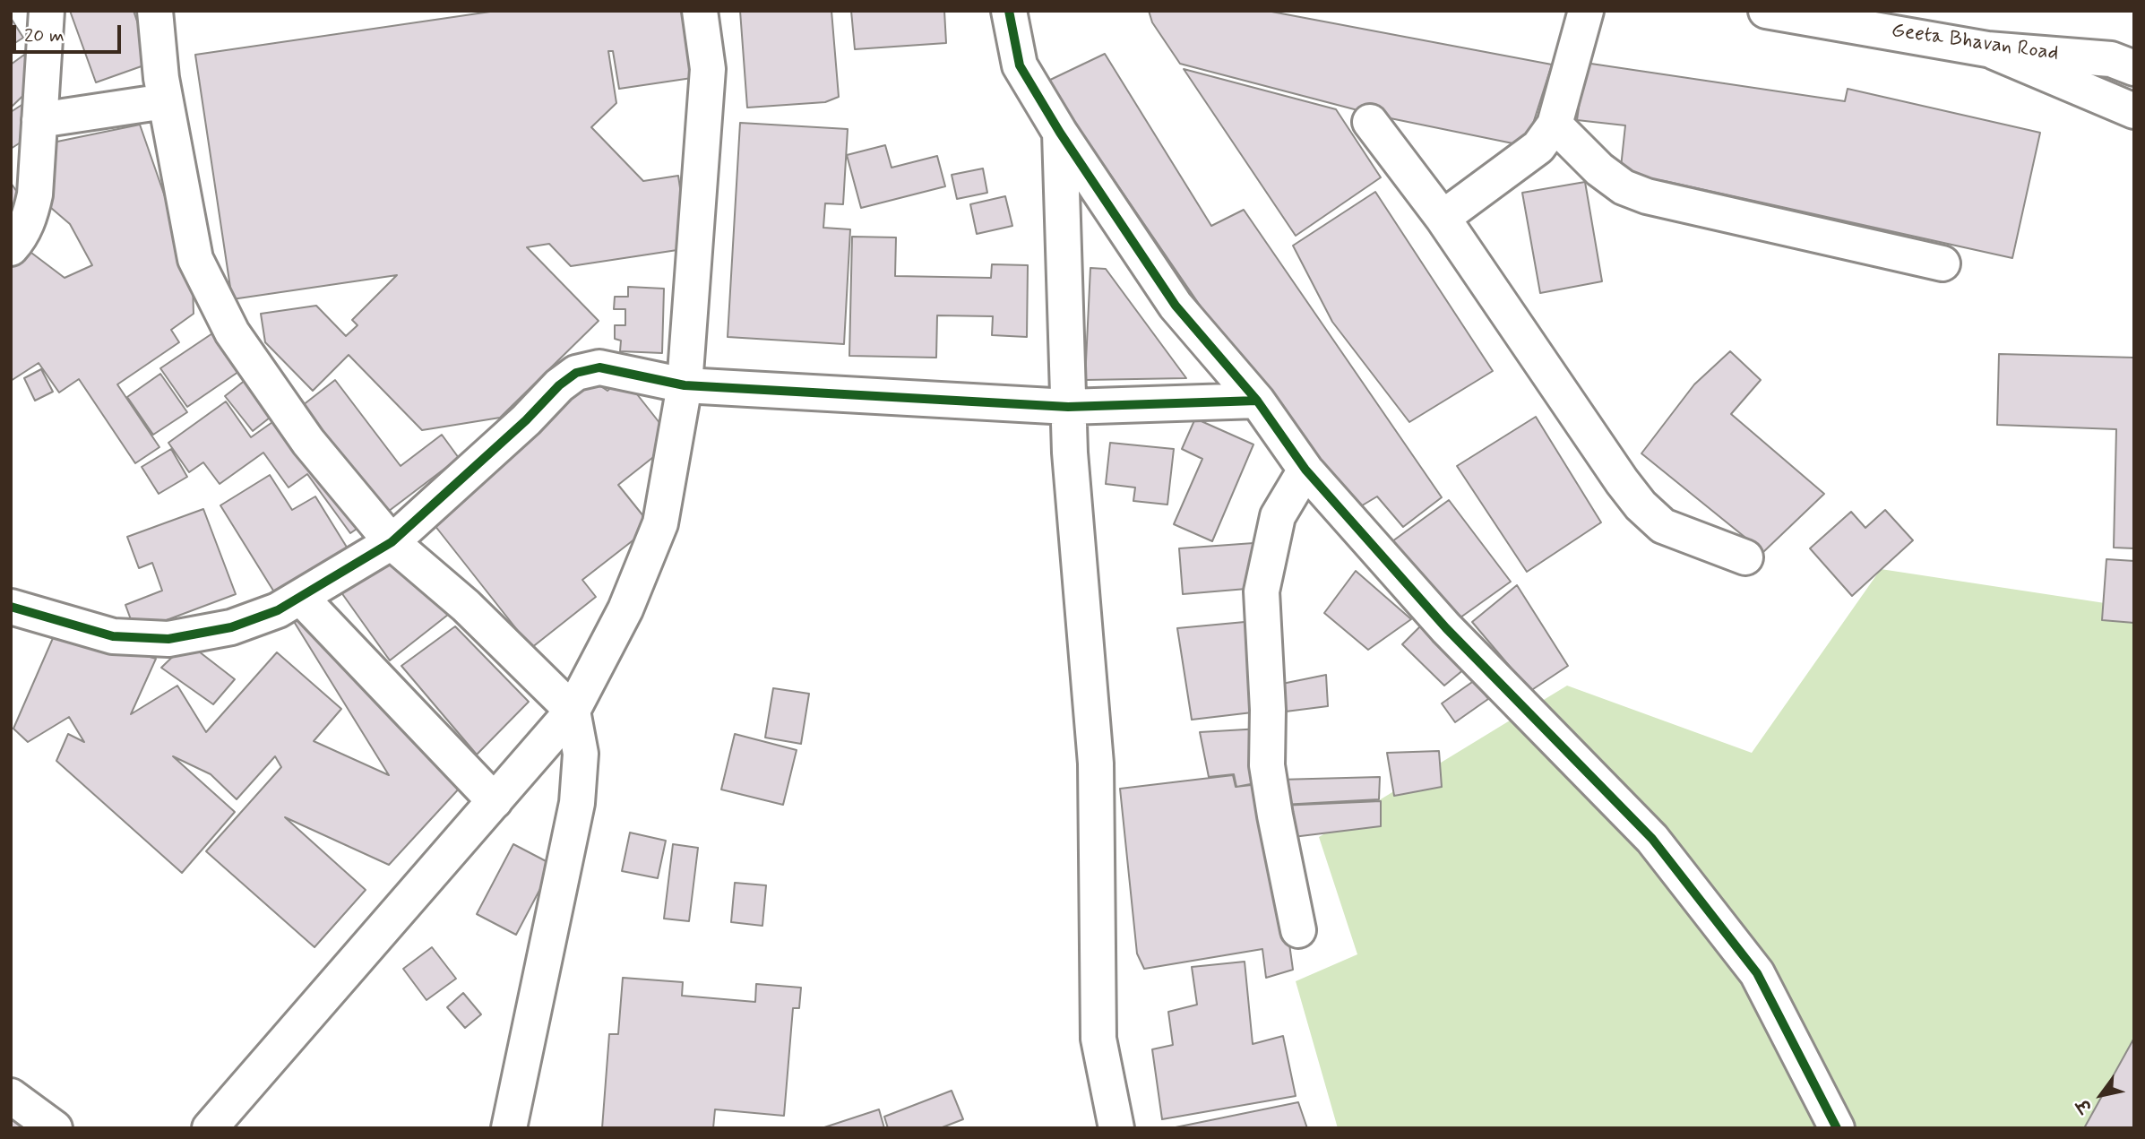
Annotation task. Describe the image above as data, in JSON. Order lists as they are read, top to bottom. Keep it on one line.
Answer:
{"streets":{"street":["Geeta Bhavan Road"]},"scale_bar":"20 m","north":"bottom left"}
